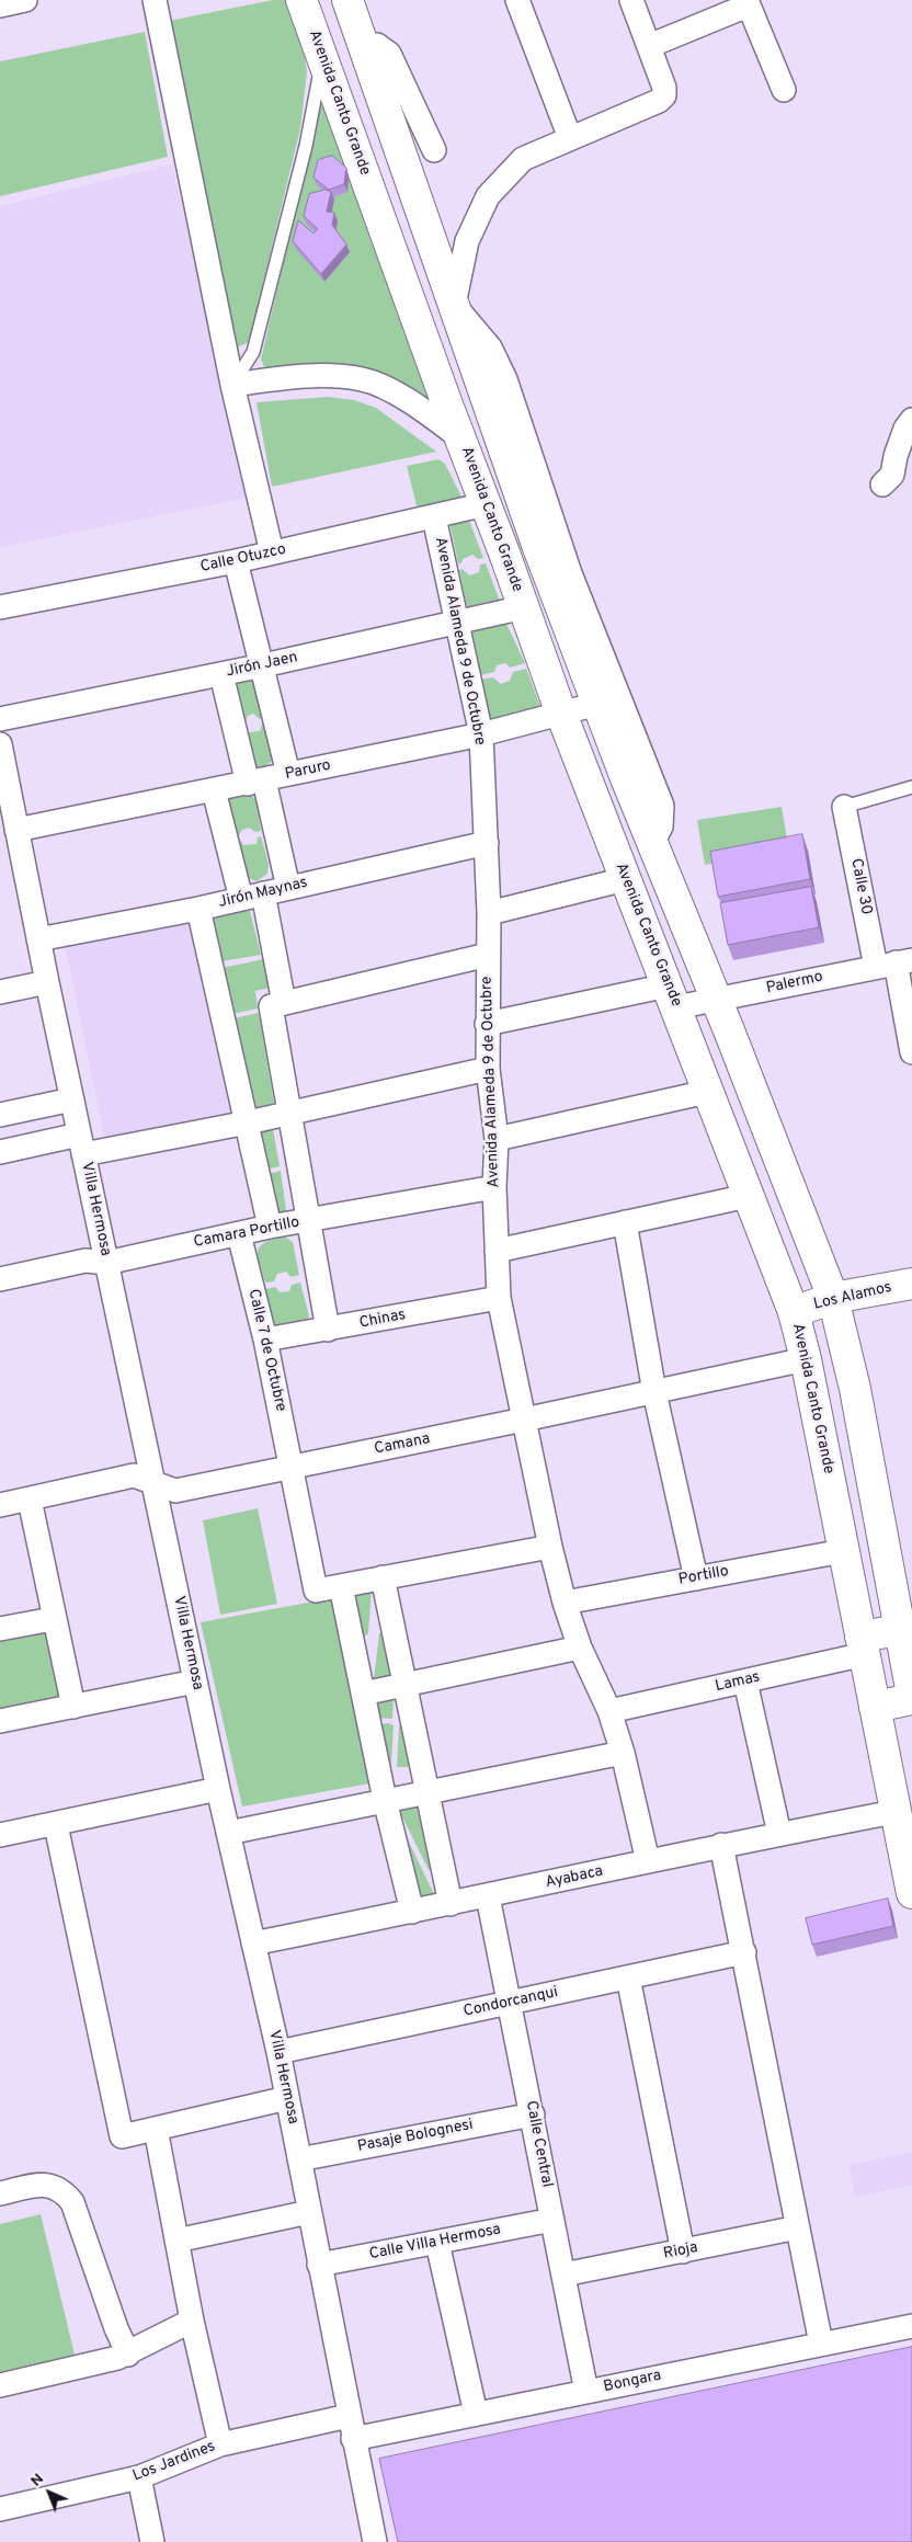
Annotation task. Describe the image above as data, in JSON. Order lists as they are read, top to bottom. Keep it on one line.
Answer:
{"streets":{"main road":["Avenida Canto Grande","Los Alamos"],"street":["Calle Otuzco","Avenida Alameda 9 de Octubre","Jirón Jaen","Paruro","Calle 30","Jirón Maynas","Palermo","Villa Hermosa","Camara Portillo","Chinas","Calle 7 de Octubre","Camana","Portillo","Lamas","Ayabaca","Condorcanqui","Pasaje Bolognesi","Calle Central","Calle Villa Hermosa","Rioja","Bongara","Los Jardines"]},"crossings":[["Avenida Canto Grande","Calle Otuzco"],["Avenida Canto Grande","Jirón Jaen"],["Avenida Canto Grande","Paruro"],["Avenida Canto Grande","Palermo"],["Avenida Canto Grande","Los Alamos"],["Avenida Canto Grande","Camana"],["Avenida Canto Grande","Portillo"],["Avenida Canto Grande","Lamas"],["Avenida Canto Grande","Ayabaca"],["Calle Otuzco","Avenida Alameda 9 de Octubre"],["Avenida Alameda 9 de Octubre","Jirón Jaen"],["Avenida Alameda 9 de Octubre","Paruro"],["Avenida Alameda 9 de Octubre","Jirón Maynas"],["Avenida Alameda 9 de Octubre","Palermo"],["Avenida Alameda 9 de Octubre","Camara Portillo"],["Avenida Alameda 9 de Octubre","Chinas"],["Avenida Alameda 9 de Octubre","Camana"],["Avenida Alameda 9 de Octubre","Portillo"],["Avenida Alameda 9 de Octubre","Lamas"],["Avenida Alameda 9 de Octubre","Ayabaca"],["Paruro","Villa Hermosa"],["Calle 30","Palermo"],["Jirón Maynas","Villa Hermosa"],["Villa Hermosa","Camara Portillo"],["Villa Hermosa","Camana"],["Villa Hermosa","Ayabaca"],["Villa Hermosa","Condorcanqui"],["Villa Hermosa","Pasaje Bolognesi"],["Villa Hermosa","Calle Villa Hermosa"],["Villa Hermosa","Bongara"],["Villa Hermosa","Los Jardines"],["Camara Portillo","Calle 7 de Octubre"],["Chinas","Calle 7 de Octubre"],["Calle 7 de Octubre","Camana"],["Ayabaca","Calle Central"],["Condorcanqui","Calle Central"],["Pasaje Bolognesi","Calle Central"],["Calle Central","Calle Villa Hermosa"],["Calle Central","Rioja"],["Calle Central","Bongara"]],"north":"top left"}
